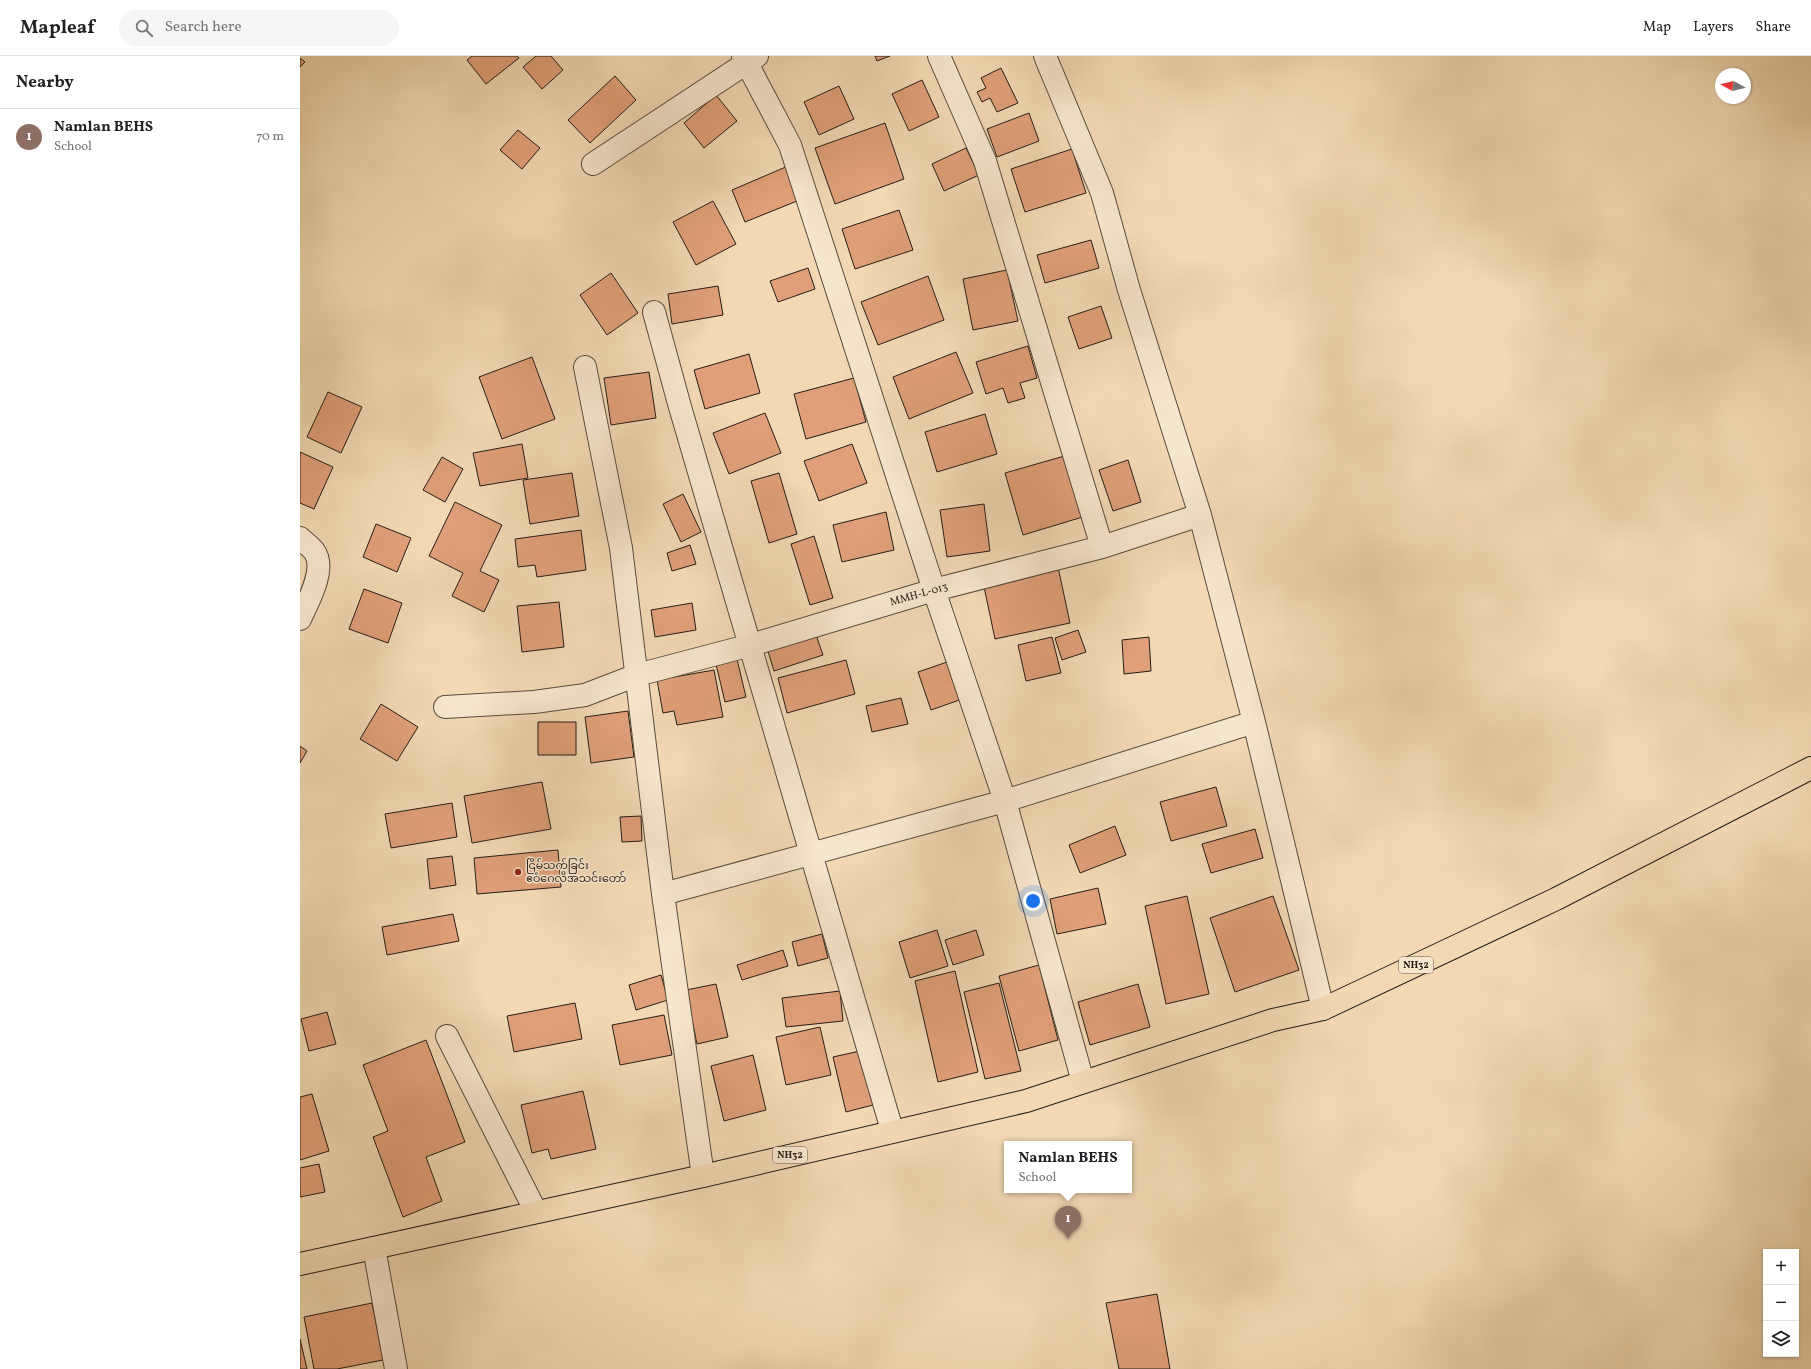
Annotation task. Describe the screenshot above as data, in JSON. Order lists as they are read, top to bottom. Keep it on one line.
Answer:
{"streets":{"highway":["NH32"],"street":["MMH-L-013"]},"places":["ငြိမ်သက်ခြင်း ဧဝံဂေလိအသင်းတော်"],"north":"left","page":{"header":"Mapleaf","search":"Search here","nav":["Map","Layers","Share"],"heading":"Nearby","list":[{"mark":"1","name":"Namlan BEHS","note":"School","value":"70 m"}],"popup":["Namlan BEHS","School"],"pins":"1","map_buttons":["+","−"]}}
